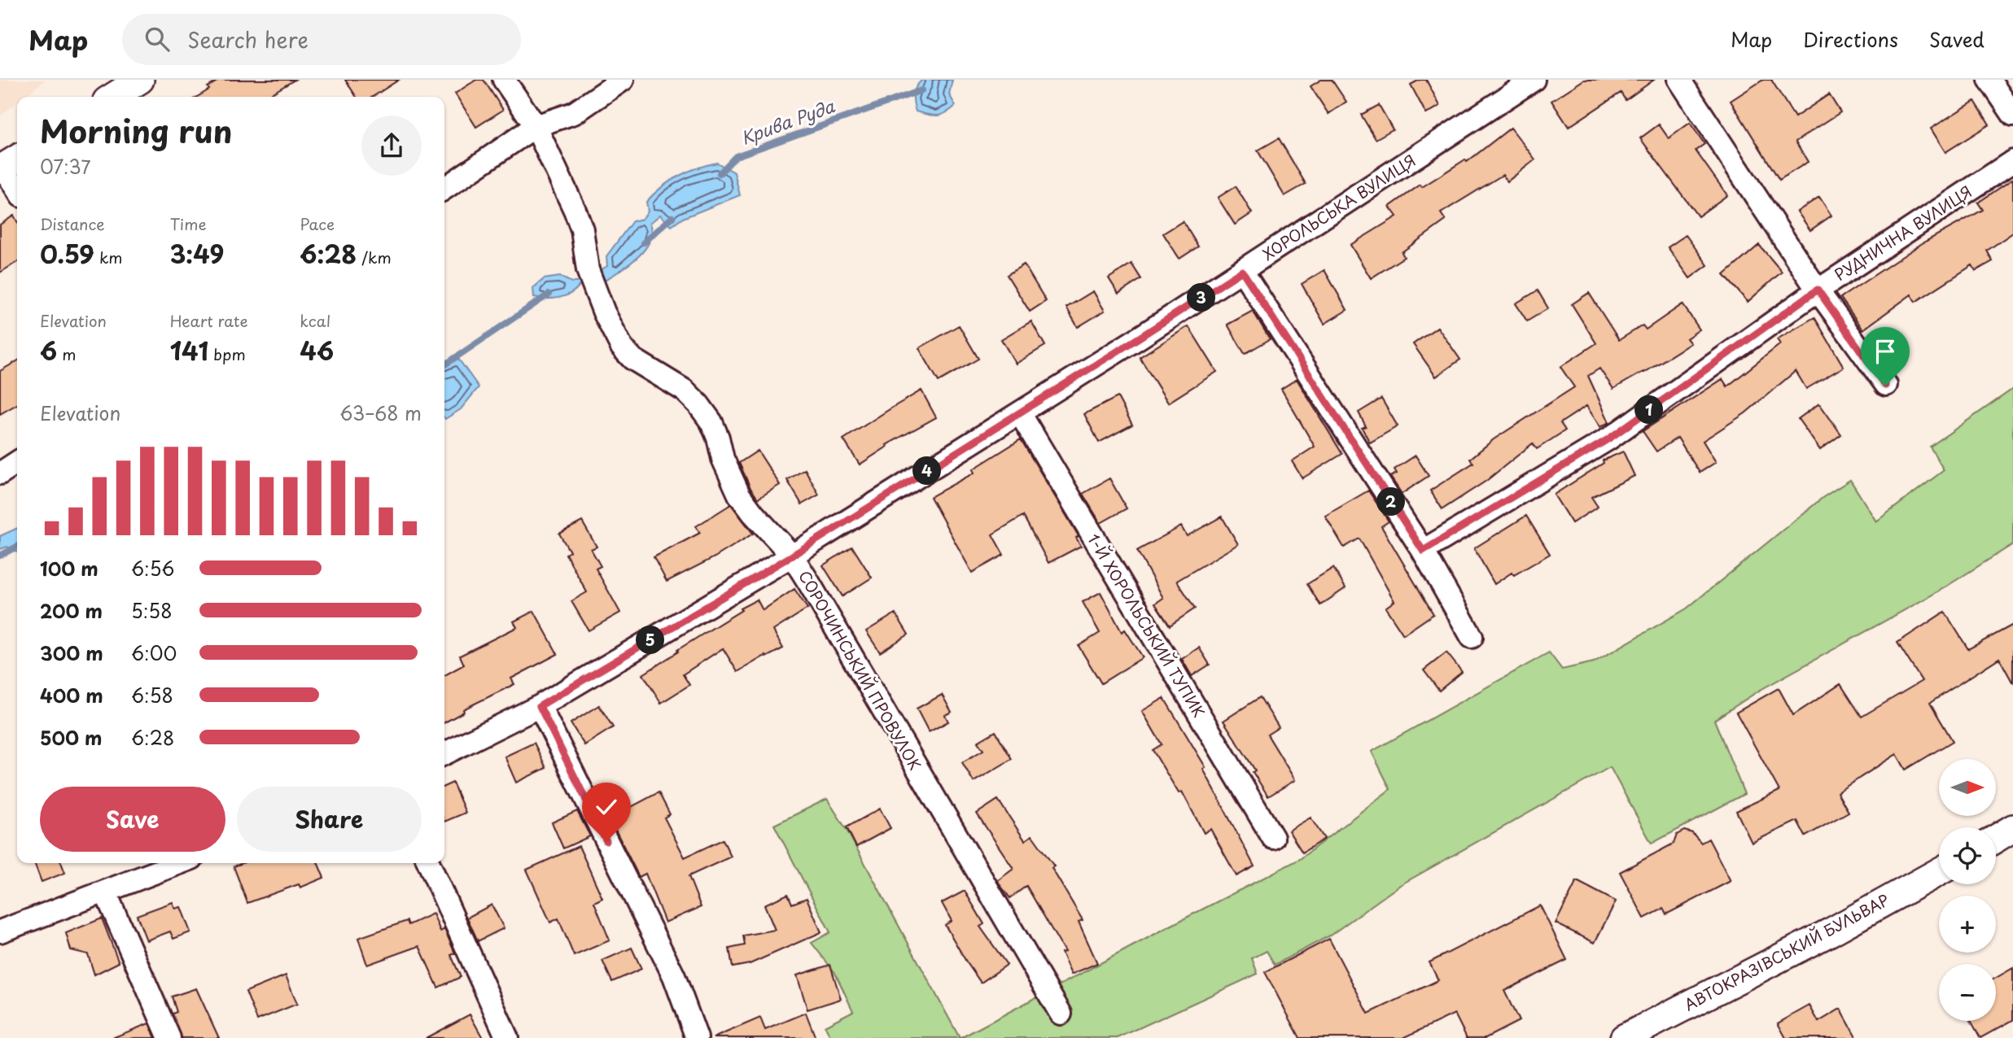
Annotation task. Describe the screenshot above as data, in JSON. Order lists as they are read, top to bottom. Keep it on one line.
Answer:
{"streets":{"street":["ХОРОЛЬСЬКА ВУЛИЦЯ","РУДНИЧНА ВУЛИЦЯ","1-Й ХОРОЛЬСЬКИЙ ТУПИК","СОРОЧИНСЬКИЙ ПРОВУЛОК","АВТОКРАЗІВСЬКИЙ БУЛЬВАР"]},"crossings":[["ХОРОЛЬСЬКА ВУЛИЦЯ","1-Й ХОРОЛЬСЬКИЙ ТУПИК"],["ХОРОЛЬСЬКА ВУЛИЦЯ","СОРОЧИНСЬКИЙ ПРОВУЛОК"]],"water":["Крива Руда"],"north":"right","page":{"header":"Map","search":"Search here","nav":["Map","Directions","Saved"],"heading":["Morning run","07:37"],"stats":[["Distance","0.59 km"],["Time","3:49"],["Pace","6:28 /km"],["Elevation","6 m"],["Heart rate","141 bpm"],["kcal","46"]],"pins":["3","1","4","2","5"],"chart":["Elevation","63–68 m"],"list":[{"name":"100 m","note":"6:56"},{"name":"200 m","note":"5:58"},{"name":"300 m","note":"6:00"},{"name":"400 m","note":"6:58"},{"name":"500 m","note":"6:28"}],"map_buttons":["+","−"],"buttons":["Save","Share"]}}
